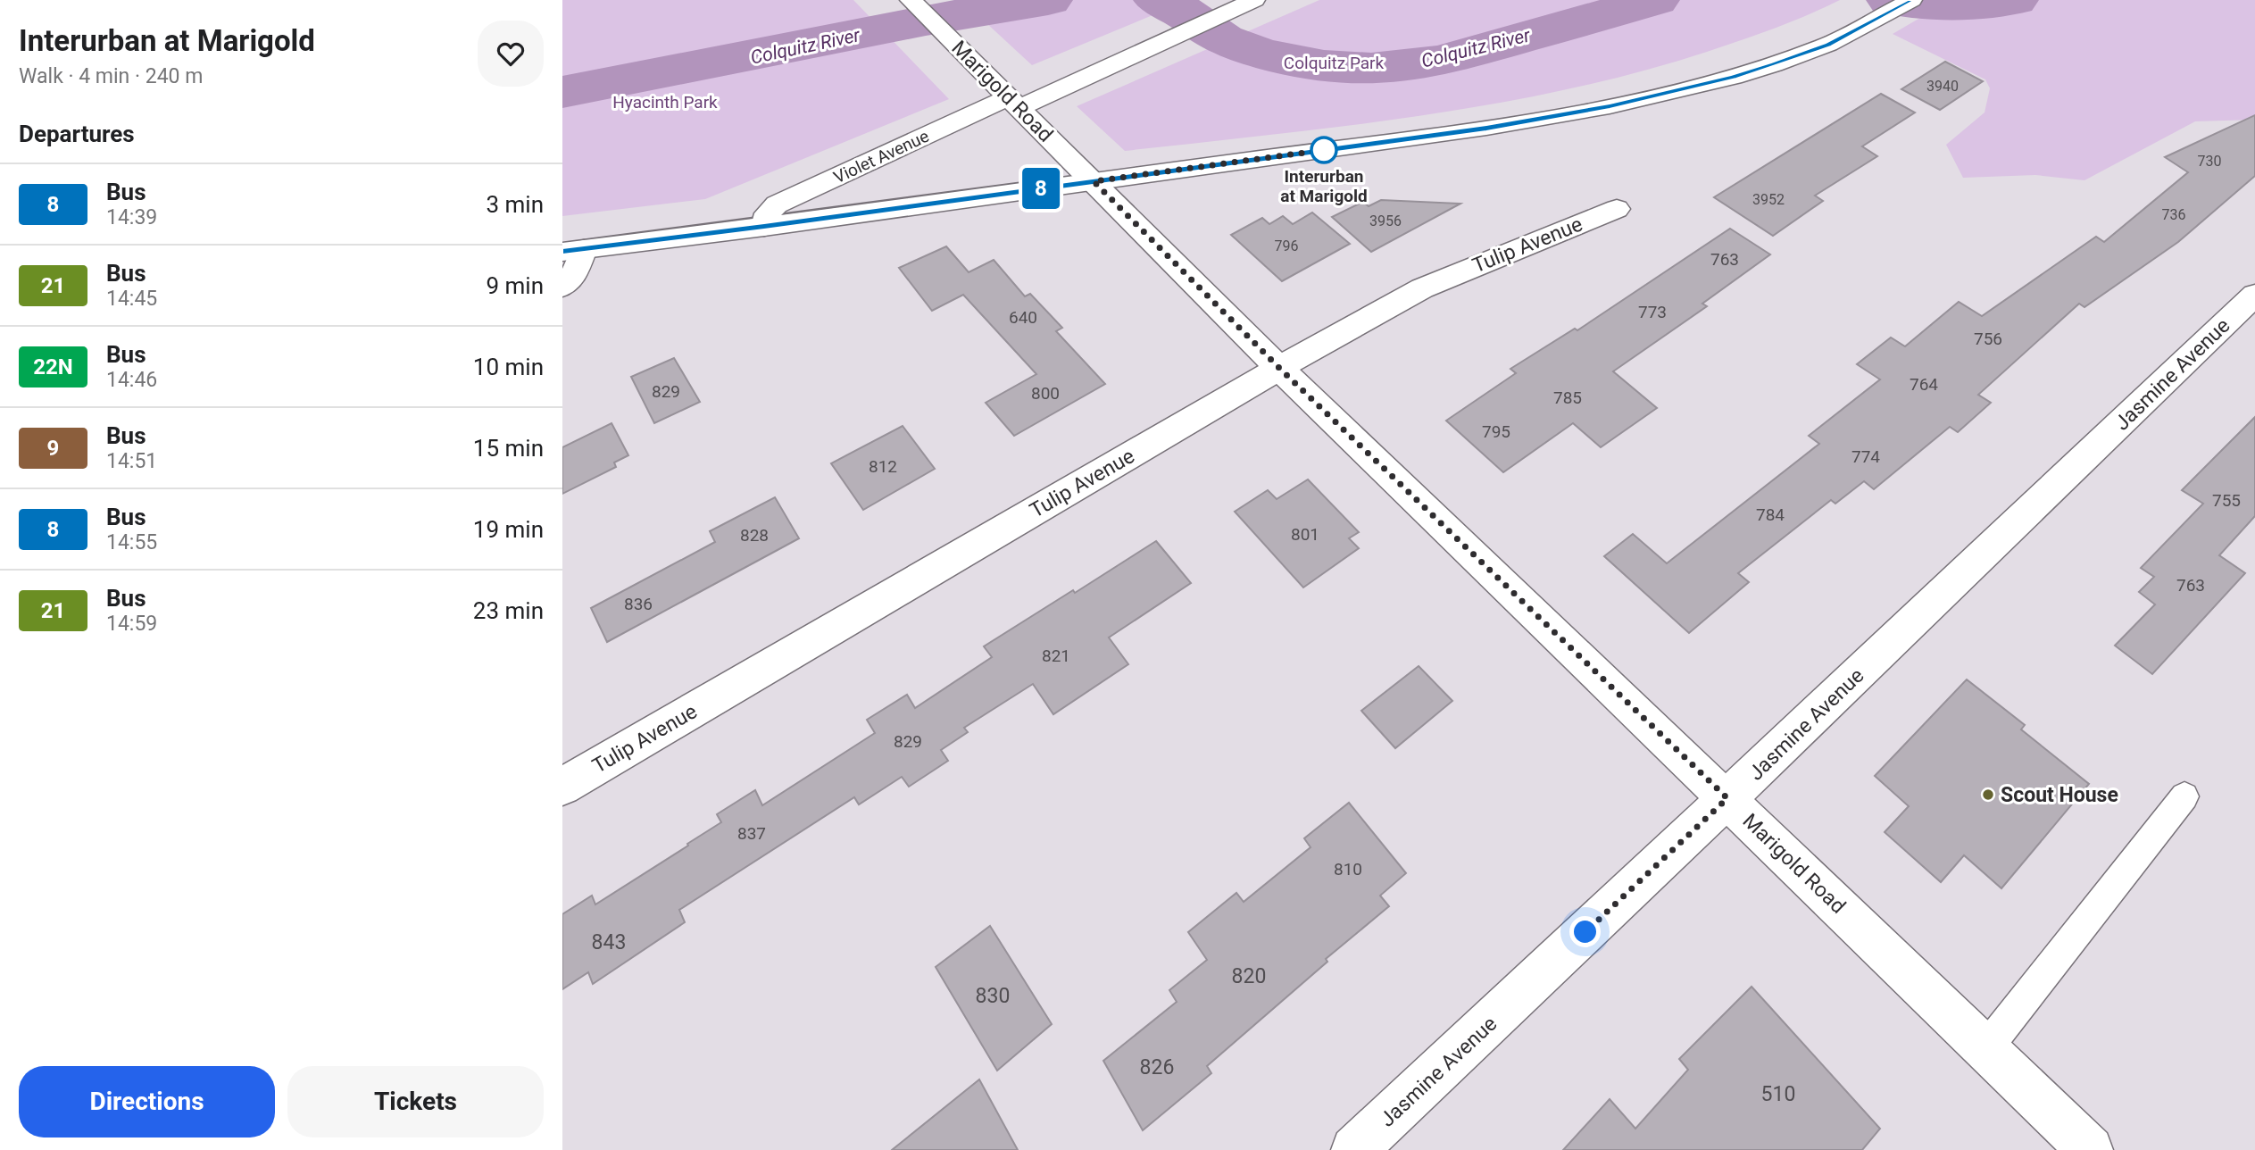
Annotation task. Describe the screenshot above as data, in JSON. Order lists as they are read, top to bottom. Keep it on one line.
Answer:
{"streets":{"street":["Marigold Road","Violet Avenue","Tulip Avenue","Jasmine Avenue"]},"crossings":[["Marigold Road","Violet Avenue"],["Marigold Road","Tulip Avenue"],["Marigold Road","Jasmine Avenue"]],"water":["Colquitz River"],"parks":["Colquitz Park","Hyacinth Park"],"places":["Interurban at Marigold","Scout House"],"lines":["bus line 8"],"house_numbers":["3940","730","3952","736","3956","796","763","773","640","756","764","829","800","785","795","774","812","755","784","801","828","763","836","821","829","837","810","843","820","830","826","510"],"page":{"heading":[["Interurban at Marigold","Walk · 4 min · 240 m"],"Departures"],"on_map":"8","list":[{"mark":"8","name":"Bus","note":"14:39","value":"3 min"},{"mark":"21","name":"Bus","note":"14:45","value":"9 min"},{"mark":"22N","name":"Bus","note":"14:46","value":"10 min"},{"mark":"9","name":"Bus","note":"14:51","value":"15 min"},{"mark":"8","name":"Bus","note":"14:55","value":"19 min"},{"mark":"21","name":"Bus","note":"14:59","value":"23 min"}],"buttons":["Directions","Tickets"]}}
